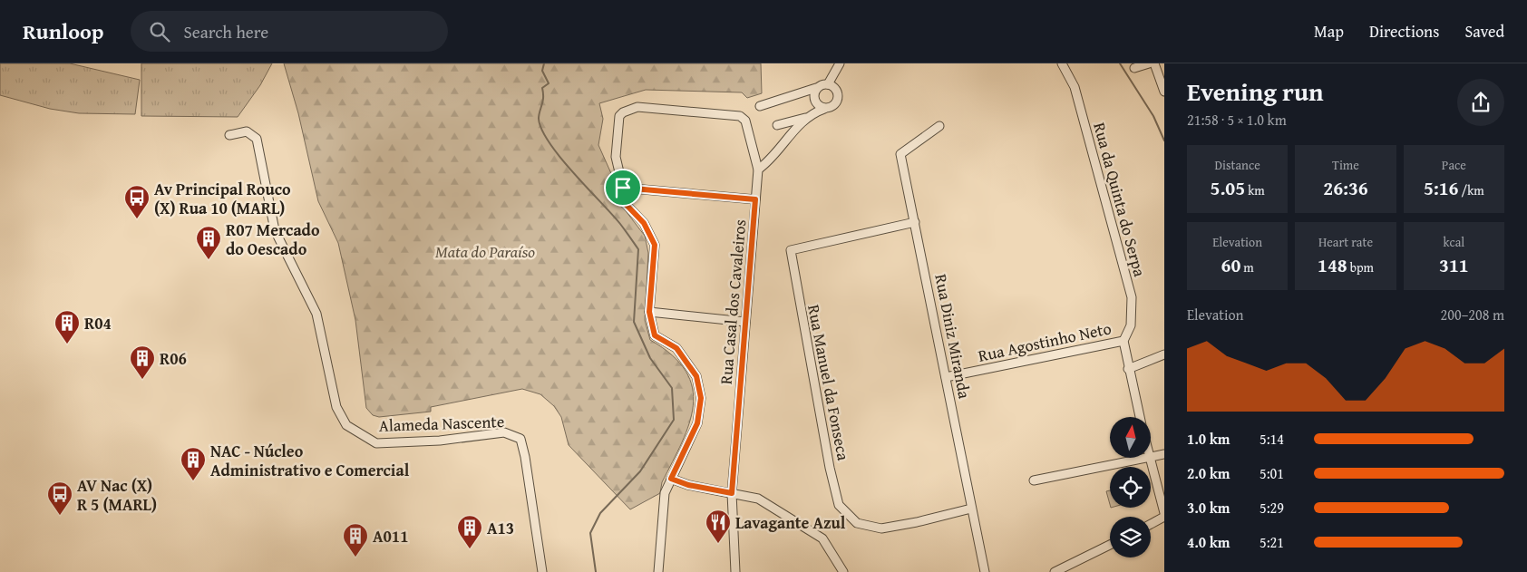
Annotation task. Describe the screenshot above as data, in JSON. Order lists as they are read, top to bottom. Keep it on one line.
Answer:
{"streets":{"street":["Rua da Quinta do Serpa","Rua Casal dos Cavaleiros","Rua Diniz Miranda","Rua Agostinho Neto","Rua Manuel da Fonseca","Alameda Nascente"]},"crossings":[["Rua da Quinta do Serpa","Rua Agostinho Neto"],["Rua Diniz Miranda","Rua Agostinho Neto"],["Rua Diniz Miranda","Rua Manuel da Fonseca"]],"parks":["Mata do Paraíso"],"places":{"bus stop":["Av Principal Rouco (X) Rua 10 (MARL)","AV Nac (X) R 5 (MARL)"],"building":["R07 Mercado do Oescado","R04","R06","NAC - Núcleo Administrativo e Comercial","A13","A011"],"restaurant":["Lavagante Azul"]},"north":"top","page":{"header":"Runloop","search":"Search here","nav":["Map","Directions","Saved"],"heading":["Evening run","21:58 · 5 × 1.0 km"],"stats":[["Distance","5.05 km"],["Time","26:36"],["Pace","5:16 /km"],["Elevation","60 m"],["Heart rate","148 bpm"],["kcal","311"]],"chart":["Elevation","200–208 m"],"list":[{"name":"1.0 km","note":"5:14"},{"name":"2.0 km","note":"5:01"},{"name":"3.0 km","note":"5:29"},{"name":"4.0 km","note":"5:21"}]}}
